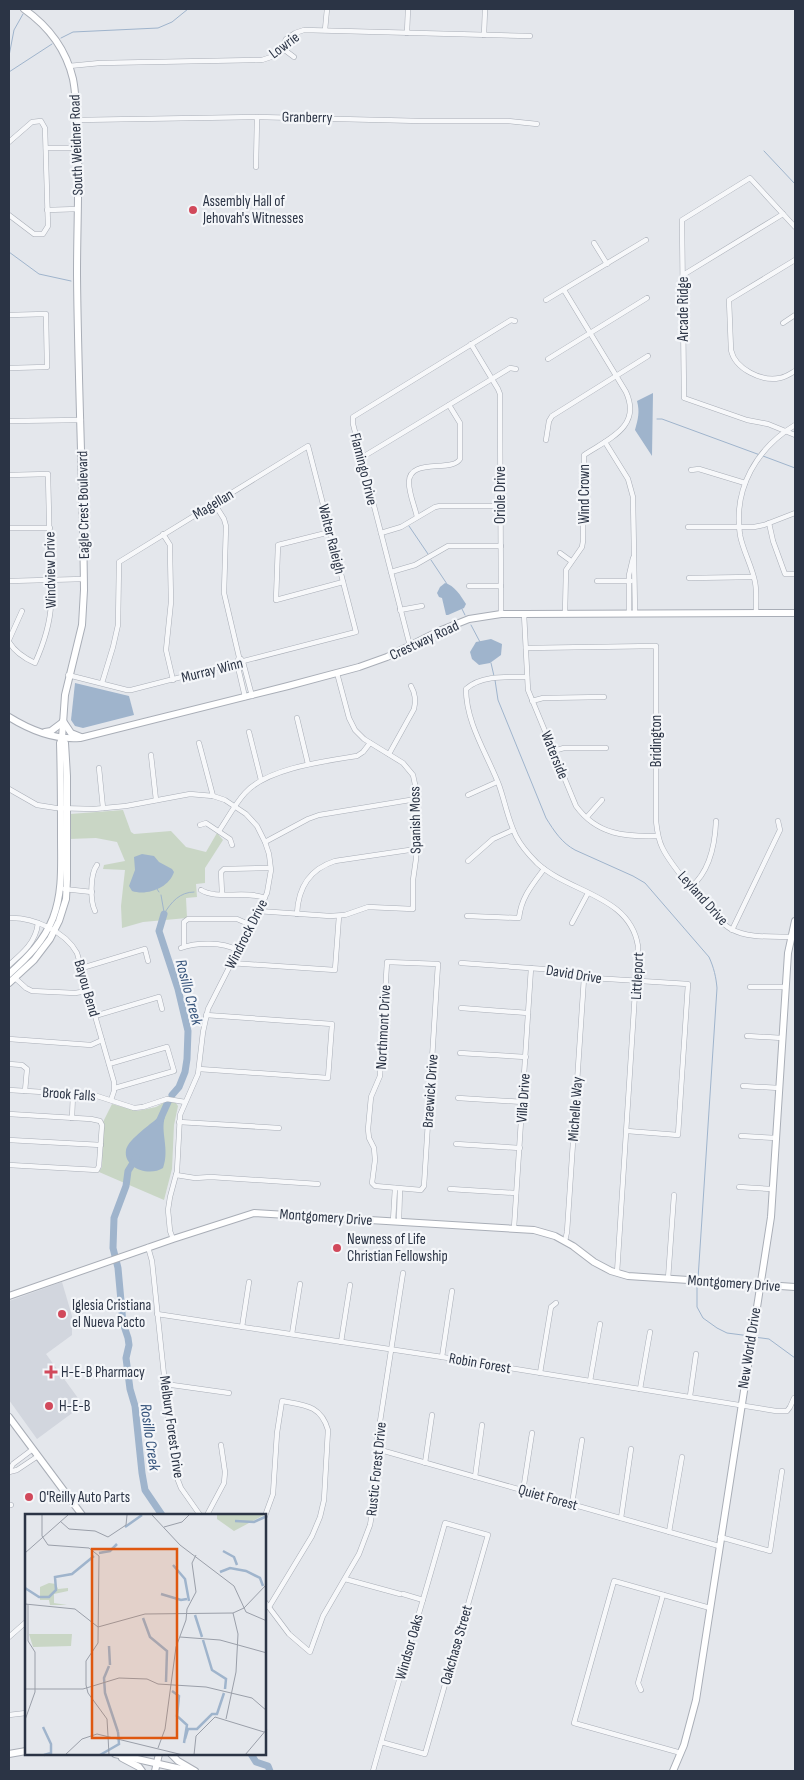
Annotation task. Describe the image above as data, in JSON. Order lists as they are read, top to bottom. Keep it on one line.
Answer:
{"streets":{"main road":["South Weidner Road","Eagle Crest Boulevard","Crestway Road","Montgomery Drive","New World Drive"],"street":["Lowrie","Granberry","Arcade Ridge","Flamingo Drive","Wind Crown","Oriole Drive","Magellan","Walter Raleigh","Windview Drive","Murray Winn","Bridington","Waterside","Spanish Moss","Leyland Drive","Windrock Drive","David Drive","Littleport","Bayou Bend","Northmont Drive","Braewick Drive","Brook Falls","Villa Drive","Michelle Way","Robin Forest","Melbury Forest Drive","Rustic Forest Drive","Quiet Forest","Oakchase Street","Windsor Oaks"]},"crossings":[["Lowrie","South Weidner Road"],["Granberry","South Weidner Road"],["South Weidner Road","Eagle Crest Boulevard"],["Flamingo Drive","Oriole Drive"],["Flamingo Drive","Crestway Road"],["Wind Crown","Crestway Road"],["Oriole Drive","Crestway Road"],["Magellan","Walter Raleigh"],["Magellan","Murray Winn"],["Eagle Crest Boulevard","Crestway Road"],["Eagle Crest Boulevard","Murray Winn"],["Eagle Crest Boulevard","Windrock Drive"],["Eagle Crest Boulevard","Bayou Bend"],["Walter Raleigh","Murray Winn"],["Crestway Road","Waterside"],["Crestway Road","Spanish Moss"],["Bridington","Waterside"],["Bridington","Leyland Drive"],["Waterside","Leyland Drive"],["Waterside","Littleport"],["Leyland Drive","New World Drive"],["Windrock Drive","Brook Falls"],["Windrock Drive","Montgomery Drive"],["David Drive","Littleport"],["David Drive","Villa Drive"],["David Drive","Michelle Way"],["Littleport","Montgomery Drive"],["Northmont Drive","Braewick Drive"],["Villa Drive","Montgomery Drive"],["Michelle Way","Montgomery Drive"],["Montgomery Drive","New World Drive"],["Montgomery Drive","Melbury Forest Drive"],["New World Drive","Robin Forest"],["New World Drive","Quiet Forest"],["Robin Forest","Melbury Forest Drive"],["Robin Forest","Rustic Forest Drive"],["Rustic Forest Drive","Quiet Forest"],["Oakchase Street","Windsor Oaks"]],"water":["Rosillo Creek"],"places":{"other":["Assembly Hall of Jehovah's Witnesses","Newness of Life Christian Fellowship","Iglesia Cristiana el Nueva Pacto","H-E-B","O'Reilly Auto Parts"],"health":["H-E-B Pharmacy"]}}
